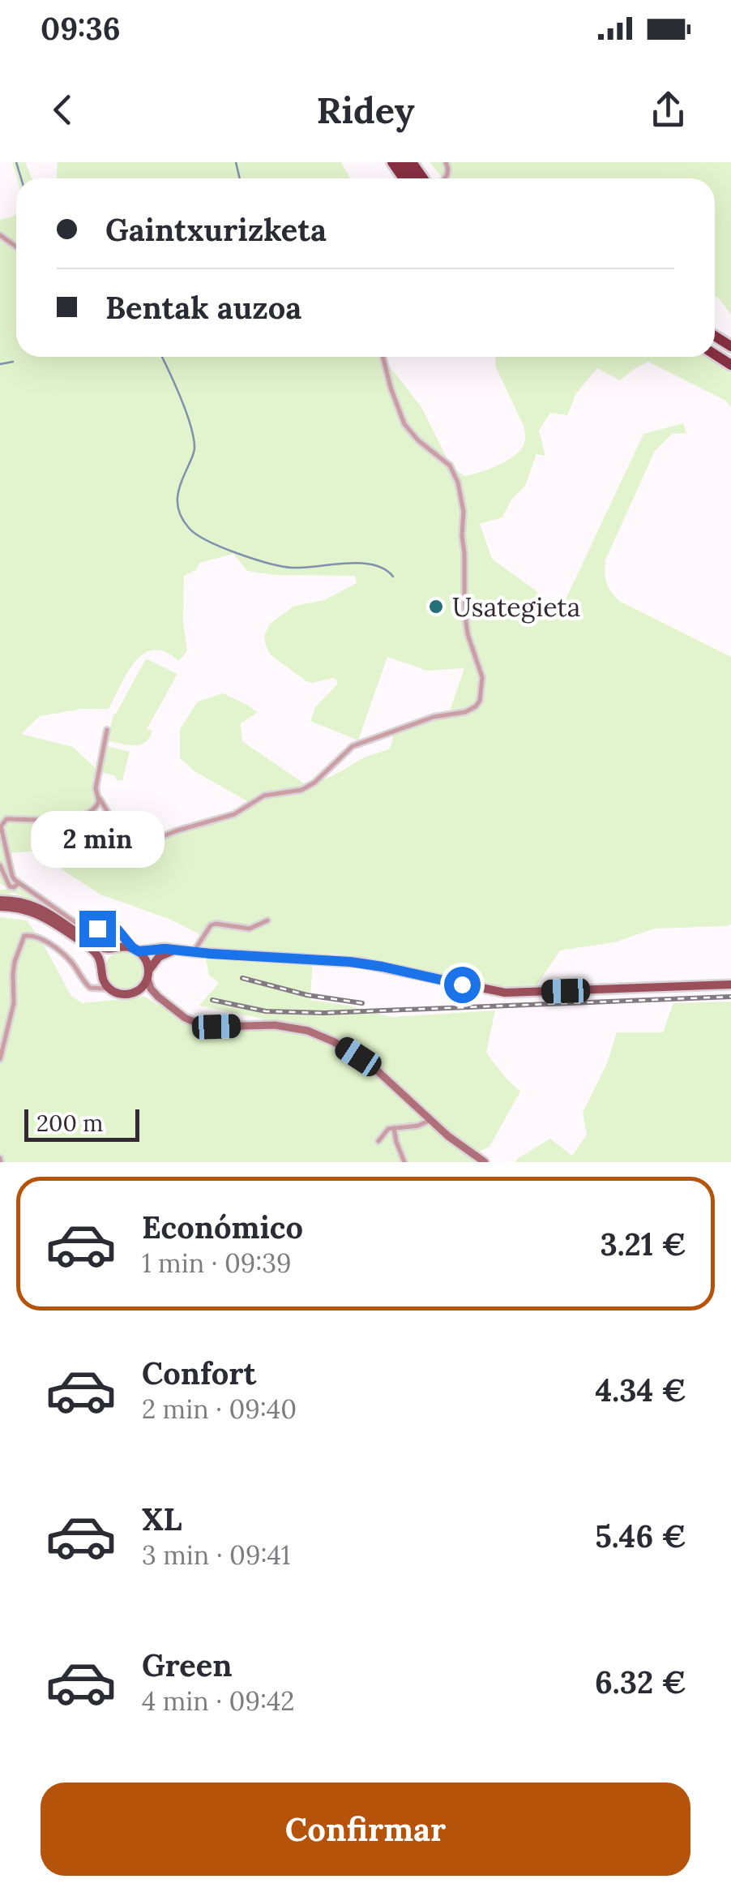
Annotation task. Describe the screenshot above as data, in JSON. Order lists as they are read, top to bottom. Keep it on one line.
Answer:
{"places":["Usategieta"],"scale_bar":"200 m","page":{"status":"09:36","header":"Ridey","banner":["Gaintxurizketa","Bentak auzoa"],"bubble":"2 min","scale":"200 m","list":[{"name":"Económico","note":"1 min · 09:39","value":"3.21 €"},{"name":"Confort","note":"2 min · 09:40","value":"4.34 €"},{"name":"XL","note":"3 min · 09:41","value":"5.46 €"},{"name":"Green","note":"4 min · 09:42","value":"6.32 €"}],"buttons":"Confirmar"}}
